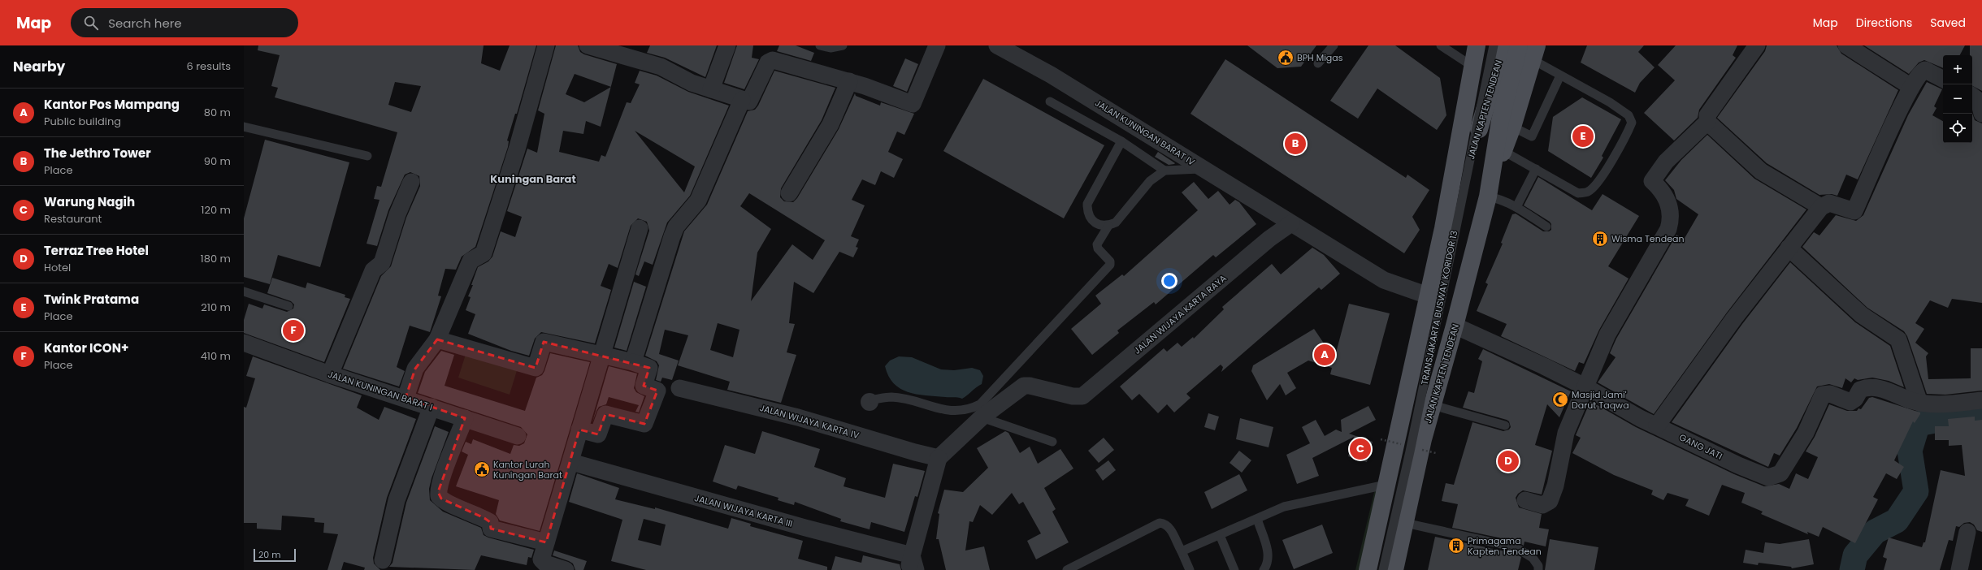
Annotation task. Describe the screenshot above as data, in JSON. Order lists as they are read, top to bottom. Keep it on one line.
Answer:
{"streets":{"main road":["JALAN KAPTEN TENDEAN"],"street":["JALAN KUNINGAN BARAT IV","JALAN WIJAYA KARTA RAYA","JALAN KUNINGAN BARAT I","JALAN WIJAYA KARTA IV","GANG JATI","JALAN WIJAYA KARTA III"],"lane":["TRANSJAKARTA BUSWAY KORIDOR 13"]},"crossings":[["JALAN KAPTEN TENDEAN","GANG JATI"],["JALAN KUNINGAN BARAT IV","JALAN WIJAYA KARTA RAYA"],["JALAN WIJAYA KARTA RAYA","JALAN WIJAYA KARTA IV"]],"districts":["Kuningan Barat"],"places":{"public building":["BPH Migas","Kantor Lurah Kuningan Barat"],"building":["Wisma Tendean","Primagama Kapten Tendean"],"mosque":["Masjid Jami' Darut Taqwa"]},"scale_bar":"20 m","page":{"header":"Map","search":"Search here","nav":["Map","Directions","Saved"],"heading":["Nearby","6 results"],"map_buttons":["+","−"],"list":[{"mark":"A","name":"Kantor Pos Mampang","note":"Public building","value":"80 m"},{"mark":"B","name":"The Jethro Tower","note":"Place","value":"90 m"},{"mark":"C","name":"Warung Nagih","note":"Restaurant","value":"120 m"},{"mark":"D","name":"Terraz Tree Hotel","note":"Hotel","value":"180 m"},{"mark":"E","name":"Twink Pratama","note":"Place","value":"210 m"},{"mark":"F","name":"Kantor ICON+","note":"Place","value":"410 m"}],"pins":["E","B","F","A","C","D"],"scale":"20 m"}}
